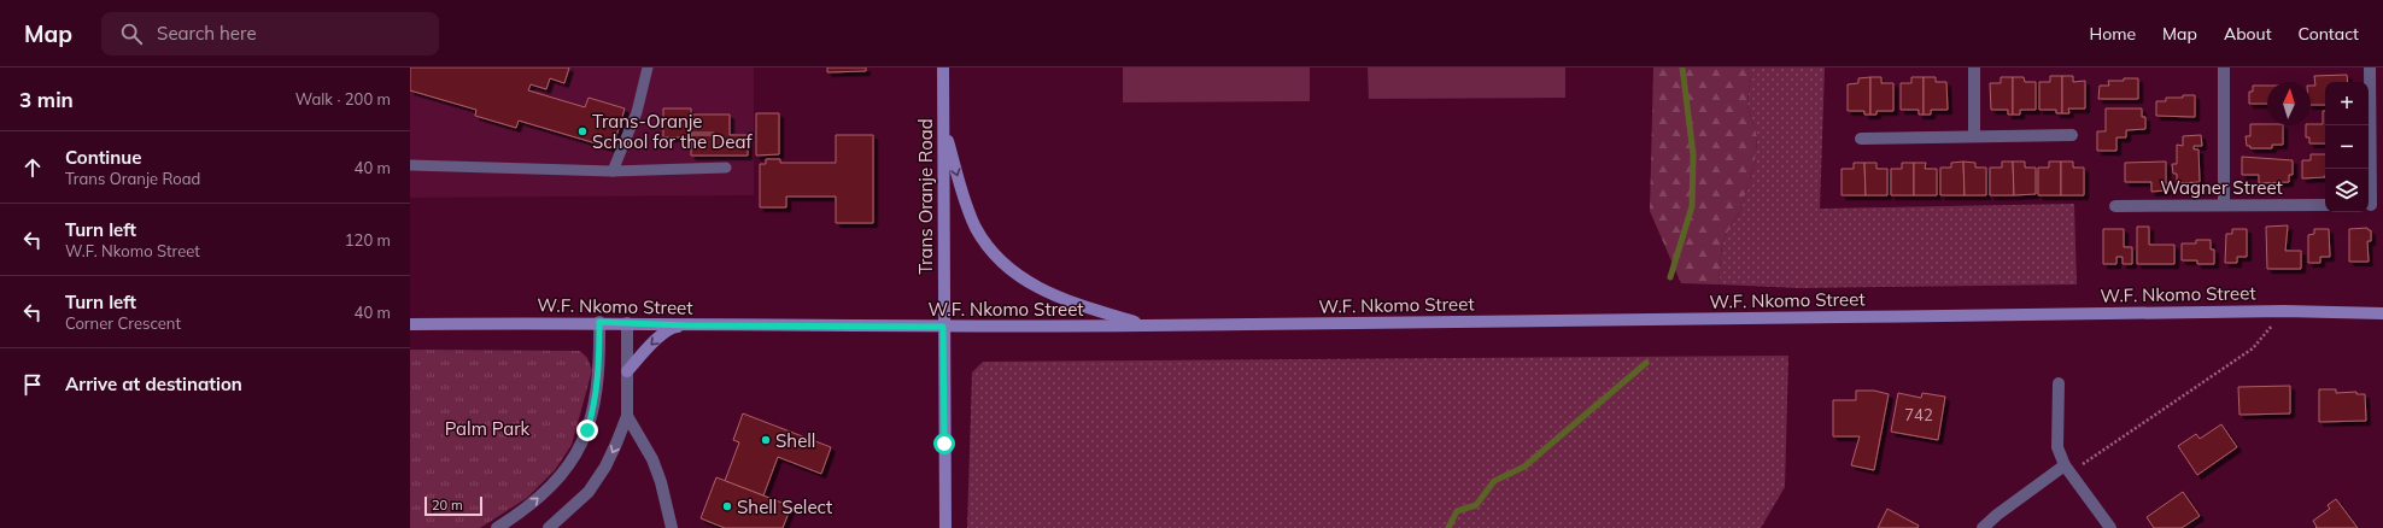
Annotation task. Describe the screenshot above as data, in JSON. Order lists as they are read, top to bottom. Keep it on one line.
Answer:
{"streets":{"main road":["Trans Oranje Road","W.F. Nkomo Street"],"street":["Wagner Street"]},"crossings":[["Trans Oranje Road","W.F. Nkomo Street"]],"parks":["Palm Park"],"places":["Trans-Oranje School for the Deaf","Shell","Shell Select"],"house_numbers":["742"],"scale_bar":"20 m","north":"top","page":{"header":"Map","search":"Search here","nav":["Home","Map","About","Contact"],"heading":["3 min","Walk · 200 m"],"map_buttons":["+","−"],"list":[["Continue","Trans Oranje Road","40 m"],["Turn left","W.F. Nkomo Street","120 m"],["Turn left","Corner Crescent","40 m"],"Arrive at destination"],"scale":"20 m"}}
